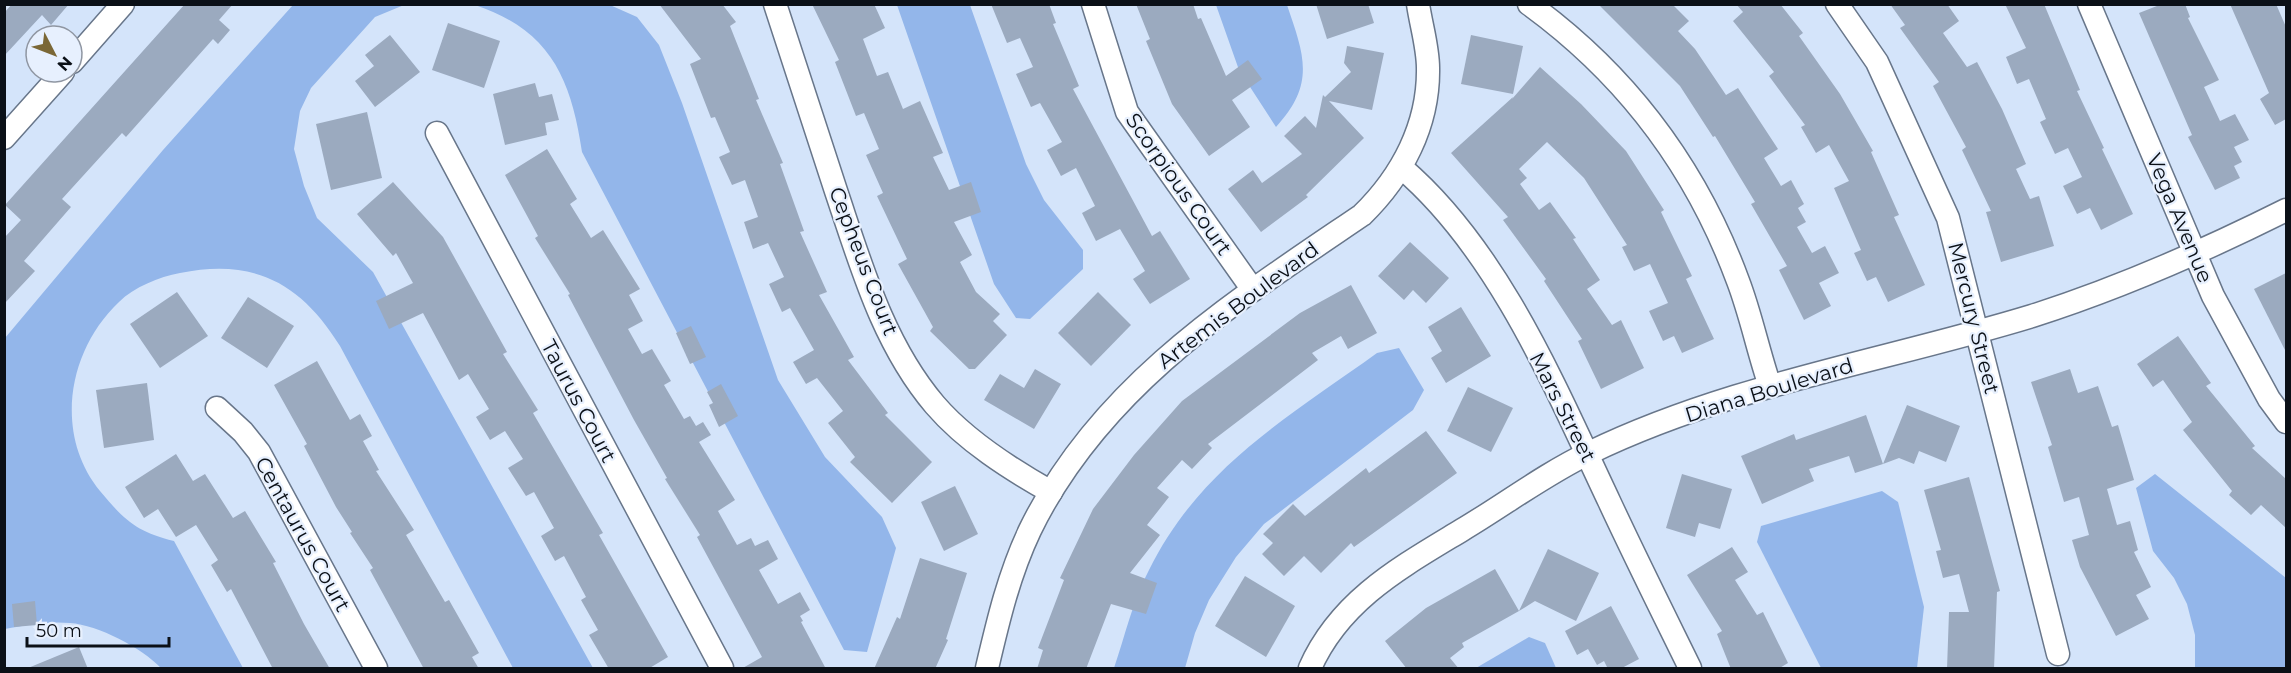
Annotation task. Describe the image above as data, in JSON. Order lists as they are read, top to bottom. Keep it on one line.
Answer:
{"streets":{"street":["Scorpious Court","Vega Avenue","Cepheus Court","Artemis Boulevard","Mercury Street","Diana Boulevard","Taurus Court","Mars Street","Centaurus Court"]},"crossings":[["Scorpious Court","Artemis Boulevard"],["Vega Avenue","Diana Boulevard"],["Cepheus Court","Artemis Boulevard"],["Artemis Boulevard","Mars Street"],["Mercury Street","Diana Boulevard"],["Diana Boulevard","Mars Street"]],"scale_bar":"50 m","north":"bottom right"}
